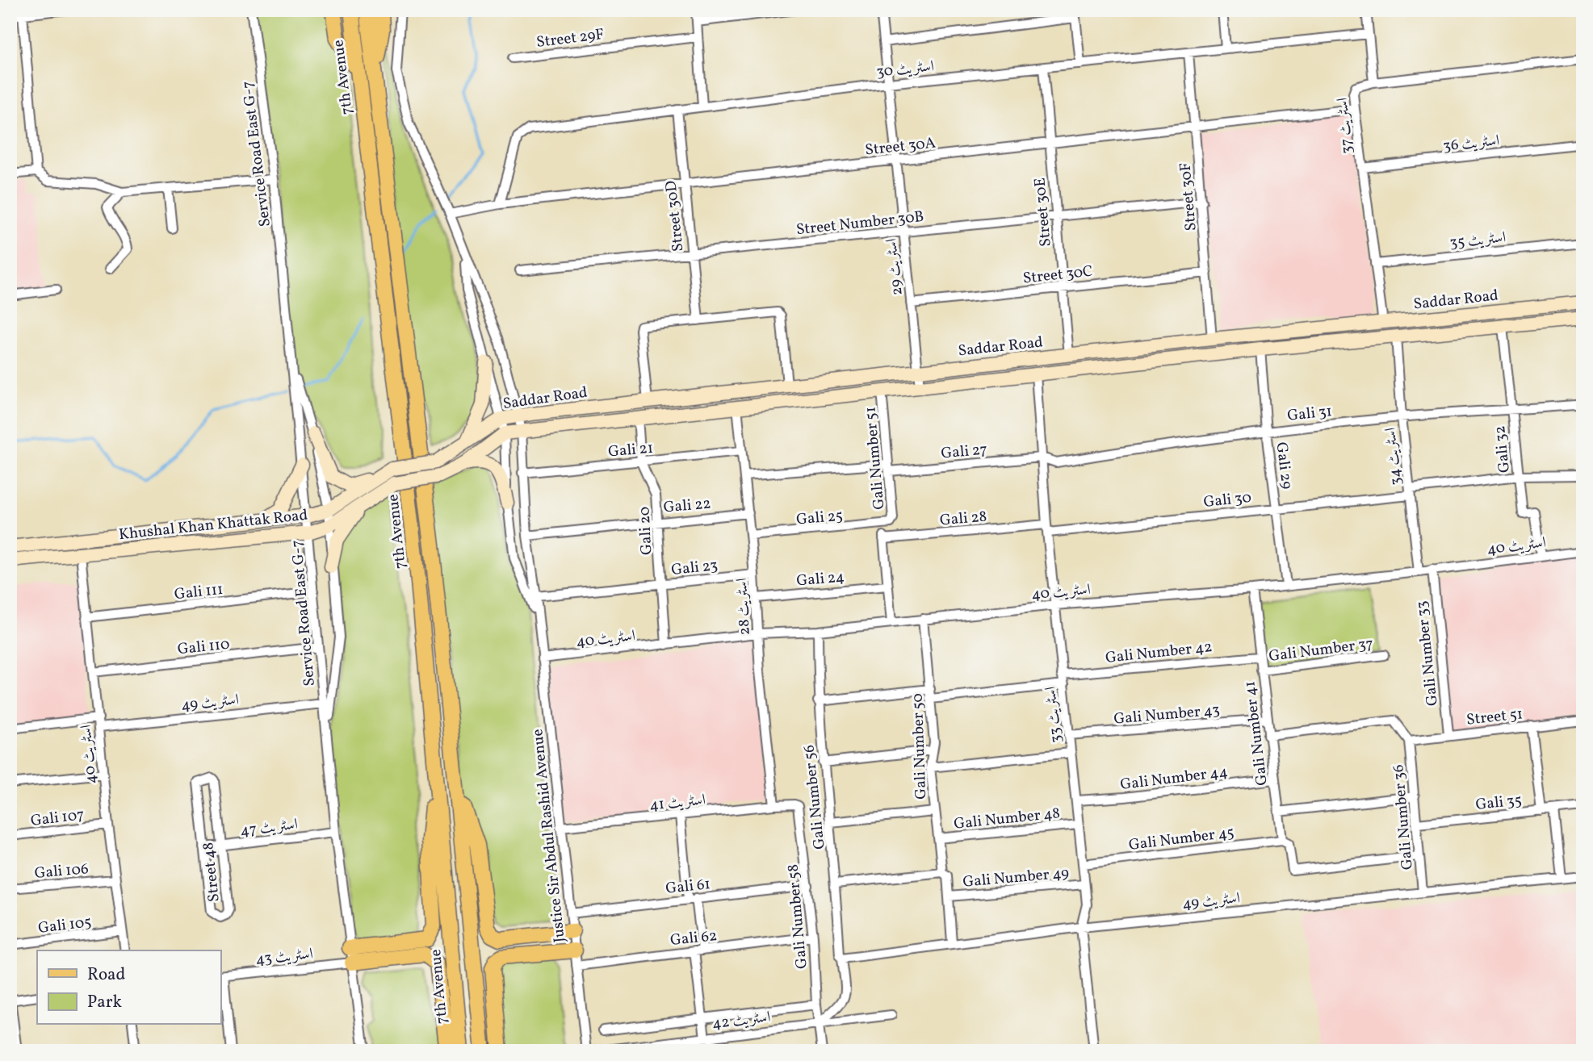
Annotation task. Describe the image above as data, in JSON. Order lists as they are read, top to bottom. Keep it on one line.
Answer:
{"streets":{"main road":["7th Avenue"],"street":["Street 29F","اسٹریٹ 30","اسٹریٹ 37","اسٹریٹ 36","Street 30A","Service Road East G-7","Street 30F","Street 30E","Street 30D","Street Number 30B","اسٹریٹ 35","اسٹریٹ 29","Street 30C","Saddar Road","Gali 31","Gali 21","Gali 32","Gali 27","اسٹریٹ 34","Gali Number 51","Gali 29","Gali 30","Gali 22","Gali 25","Gali 28","Khushal Khan Khattak Road","Gali 20","اسٹریٹ 40","Gali 23","Gali 24","Gali 111","اسٹریٹ 28","Gali 110","Gali Number 37","Gali Number 42","Gali Number 33","اسٹریٹ 49","Gali Number 43","اسٹریٹ 33","Street 51","Gali Number 41","Gali Number 50","Gali Number 44","Gali Number 56","اسٹریٹ 41","Gali 35","Gali 107","Gali Number 48","Gali Number 36","اسٹریٹ 47","Justice Sir Abdul Rashid Avenue","Gali Number 45","Gali 106","Street 48","Gali Number 49","Gali 61","Gali Number 58","Gali 105","Gali 62","اسٹریٹ 43","اسٹریٹ 42"]},"crossings":[["اسٹریٹ 30","Street 30A"],["اسٹریٹ 30","Street 30F"],["اسٹریٹ 30","Street 30E"],["اسٹریٹ 30","Street 30D"],["اسٹریٹ 30","اسٹریٹ 29"],["اسٹریٹ 37","اسٹریٹ 36"],["اسٹریٹ 37","Street 30A"],["اسٹریٹ 37","اسٹریٹ 35"],["اسٹریٹ 37","Saddar Road"],["Street 30A","Street 30F"],["Street 30A","Street 30E"],["Street 30A","Street 30D"],["Street 30A","اسٹریٹ 29"],["Street 30A","Justice Sir Abdul Rashid Avenue"],["Service Road East G-7","Khushal Khan Khattak Road"],["Service Road East G-7","Gali 111"],["Service Road East G-7","Gali 110"],["Service Road East G-7","اسٹریٹ 49"],["Service Road East G-7","اسٹریٹ 47"],["Service Road East G-7","اسٹریٹ 43"],["Street 30F","Street Number 30B"],["Street 30F","Street 30C"],["Street 30F","Saddar Road"],["Street 30E","Street Number 30B"],["Street 30E","Street 30C"],["Street 30E","Saddar Road"],["Street 30D","Street Number 30B"],["Street Number 30B","اسٹریٹ 29"],["اسٹریٹ 29","Street 30C"],["اسٹریٹ 29","Saddar Road"],["Saddar Road","Gali 32"],["Saddar Road","اسٹریٹ 34"],["Saddar Road","Gali Number 51"],["Saddar Road","Gali 29"],["Saddar Road","Khushal Khan Khattak Road"],["Saddar Road","Gali 20"],["Saddar Road","اسٹریٹ 28"],["Saddar Road","اسٹریٹ 33"],["Saddar Road","Justice Sir Abdul Rashid Avenue"],["Gali 31","Gali 32"],["Gali 31","Gali 27"],["Gali 31","اسٹریٹ 34"],["Gali 31","Gali 29"],["Gali 31","اسٹریٹ 33"],["Gali 21","Gali 20"],["Gali 21","اسٹریٹ 28"],["Gali 21","Justice Sir Abdul Rashid Avenue"],["Gali 32","Gali 30"],["Gali 32","اسٹریٹ 40"],["Gali 27","Gali Number 51"],["Gali 27","اسٹریٹ 28"],["Gali 27","اسٹریٹ 33"],["اسٹریٹ 34","Gali 30"],["اسٹریٹ 34","اسٹریٹ 40"],["Gali Number 51","Gali 25"],["Gali Number 51","Gali 28"],["Gali Number 51","اسٹریٹ 40"],["Gali Number 51","Gali 24"],["Gali 29","Gali 30"],["Gali 29","اسٹریٹ 40"],["Gali 30","Gali 28"],["Gali 30","اسٹریٹ 33"],["Gali 22","Gali 20"],["Gali 22","اسٹریٹ 28"],["Gali 22","Justice Sir Abdul Rashid Avenue"],["Gali 25","اسٹریٹ 28"],["Gali 28","اسٹریٹ 33"],["Khushal Khan Khattak Road","اسٹریٹ 40"],["Gali 20","اسٹریٹ 40"],["Gali 20","Gali 23"],["اسٹریٹ 40","Gali 111"],["اسٹریٹ 40","اسٹریٹ 28"],["اسٹریٹ 40","Gali 110"],["اسٹریٹ 40","Gali Number 33"],["اسٹریٹ 40","اسٹریٹ 49"],["اسٹریٹ 40","اسٹریٹ 33"],["اسٹریٹ 40","Gali Number 41"],["اسٹریٹ 40","Gali Number 50"],["اسٹریٹ 40","Gali Number 56"],["اسٹریٹ 40","Gali 107"],["اسٹریٹ 40","Justice Sir Abdul Rashid Avenue"],["اسٹریٹ 40","Gali 106"],["اسٹریٹ 40","Gali 105"],["Gali 23","اسٹریٹ 28"],["Gali 23","Justice Sir Abdul Rashid Avenue"],["Gali 24","اسٹریٹ 28"],["اسٹریٹ 28","اسٹریٹ 41"],["Gali Number 37","Gali Number 41"],["Gali Number 42","اسٹریٹ 33"],["Gali Number 42","Gali Number 41"],["Gali Number 33","Street 51"],["اسٹریٹ 49","اسٹریٹ 33"],["اسٹریٹ 49","Gali Number 50"],["اسٹریٹ 49","Gali Number 56"],["اسٹریٹ 49","Gali Number 36"],["Gali Number 43","اسٹریٹ 33"],["Gali Number 43","Gali Number 41"],["اسٹریٹ 33","Gali Number 44"],["اسٹریٹ 33","Gali Number 48"],["اسٹریٹ 33","Gali Number 45"],["اسٹریٹ 33","Gali Number 49"],["Street 51","Gali Number 36"],["Gali Number 41","Gali Number 44"],["Gali Number 41","Gali Number 36"],["Gali Number 41","Gali Number 45"],["Gali Number 50","Gali Number 48"],["Gali Number 50","Gali Number 49"],["Gali Number 56","Gali Number 58"],["Gali Number 56","اسٹریٹ 42"],["اسٹریٹ 41","Justice Sir Abdul Rashid Avenue"],["اسٹریٹ 41","Gali Number 58"],["Gali 35","Gali Number 36"],["اسٹریٹ 47","Street 48"],["Justice Sir Abdul Rashid Avenue","Gali 61"],["Justice Sir Abdul Rashid Avenue","Gali 62"],["Gali 61","Gali Number 58"],["Gali Number 58","Gali 62"],["Gali Number 58","اسٹریٹ 42"]],"legend":["Road","Park"]}
